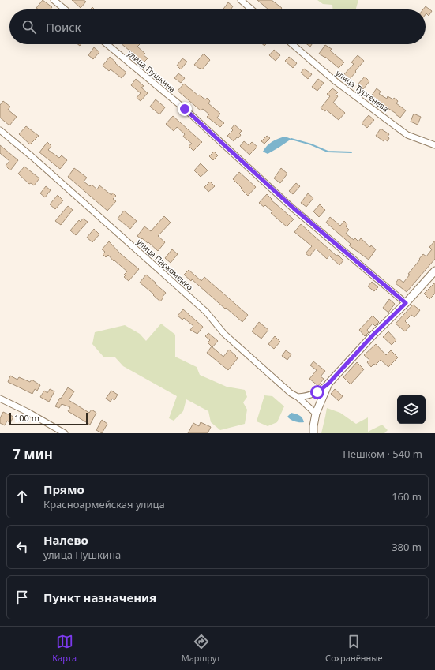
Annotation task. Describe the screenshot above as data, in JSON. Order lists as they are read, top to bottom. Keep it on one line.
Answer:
{"streets":{"street":["улица Пушкина","улица Тургенева","улица Пархоменко"]},"scale_bar":"100 m","page":{"search":"Поиск","scale":"100 m","heading":["7 мин","Пешком · 540 m"],"list":[["Прямо","Красноармейская улица","160 m"],["Налево","улица Пушкина","380 m"],"Пункт назначения"],"nav":["Карта","Маршрут","Сохранённые"]}}
